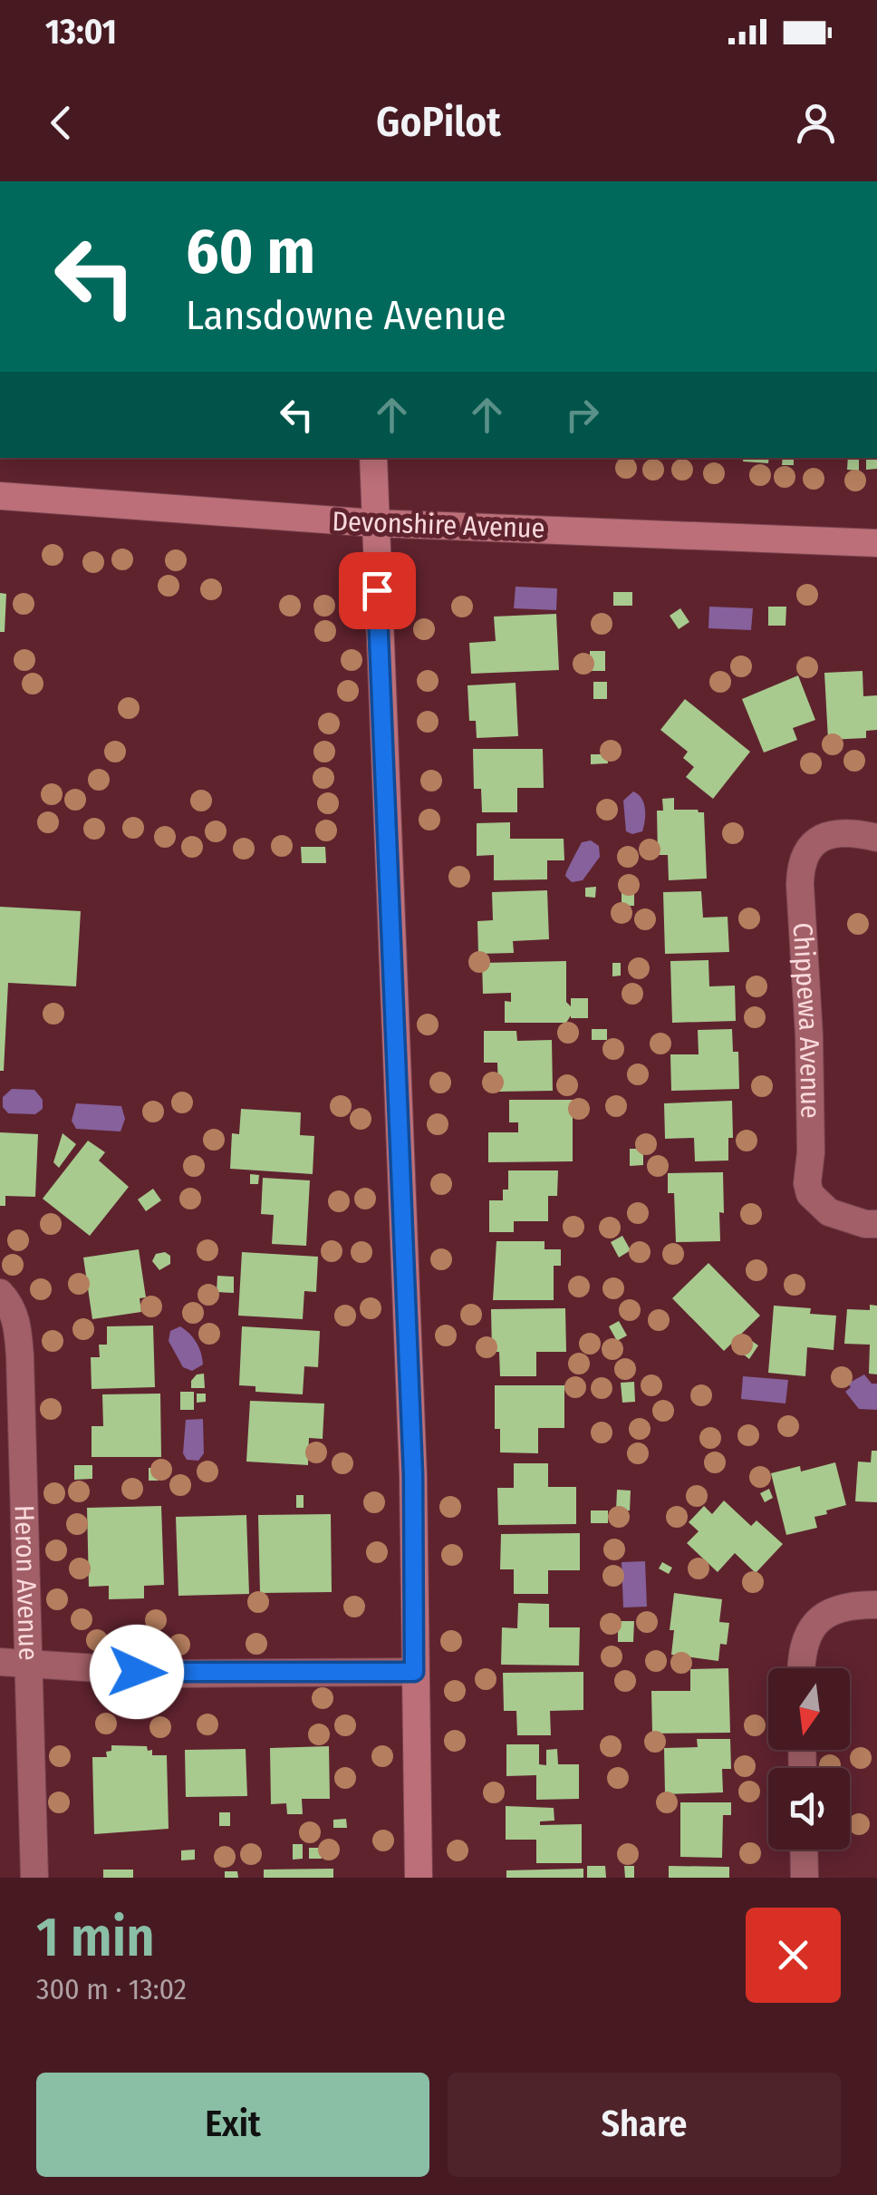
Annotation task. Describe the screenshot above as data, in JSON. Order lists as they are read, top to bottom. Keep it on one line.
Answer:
{"streets":{"main road":["Devonshire Avenue"],"street":["Chippewa Avenue","Heron Avenue"]},"north":"bottom","page":{"status":"13:01","header":"GoPilot","turn":["60 m","Lansdowne Avenue"],"heading":["1 min","300 m · 13:02"],"buttons":["Exit","Share"]}}
